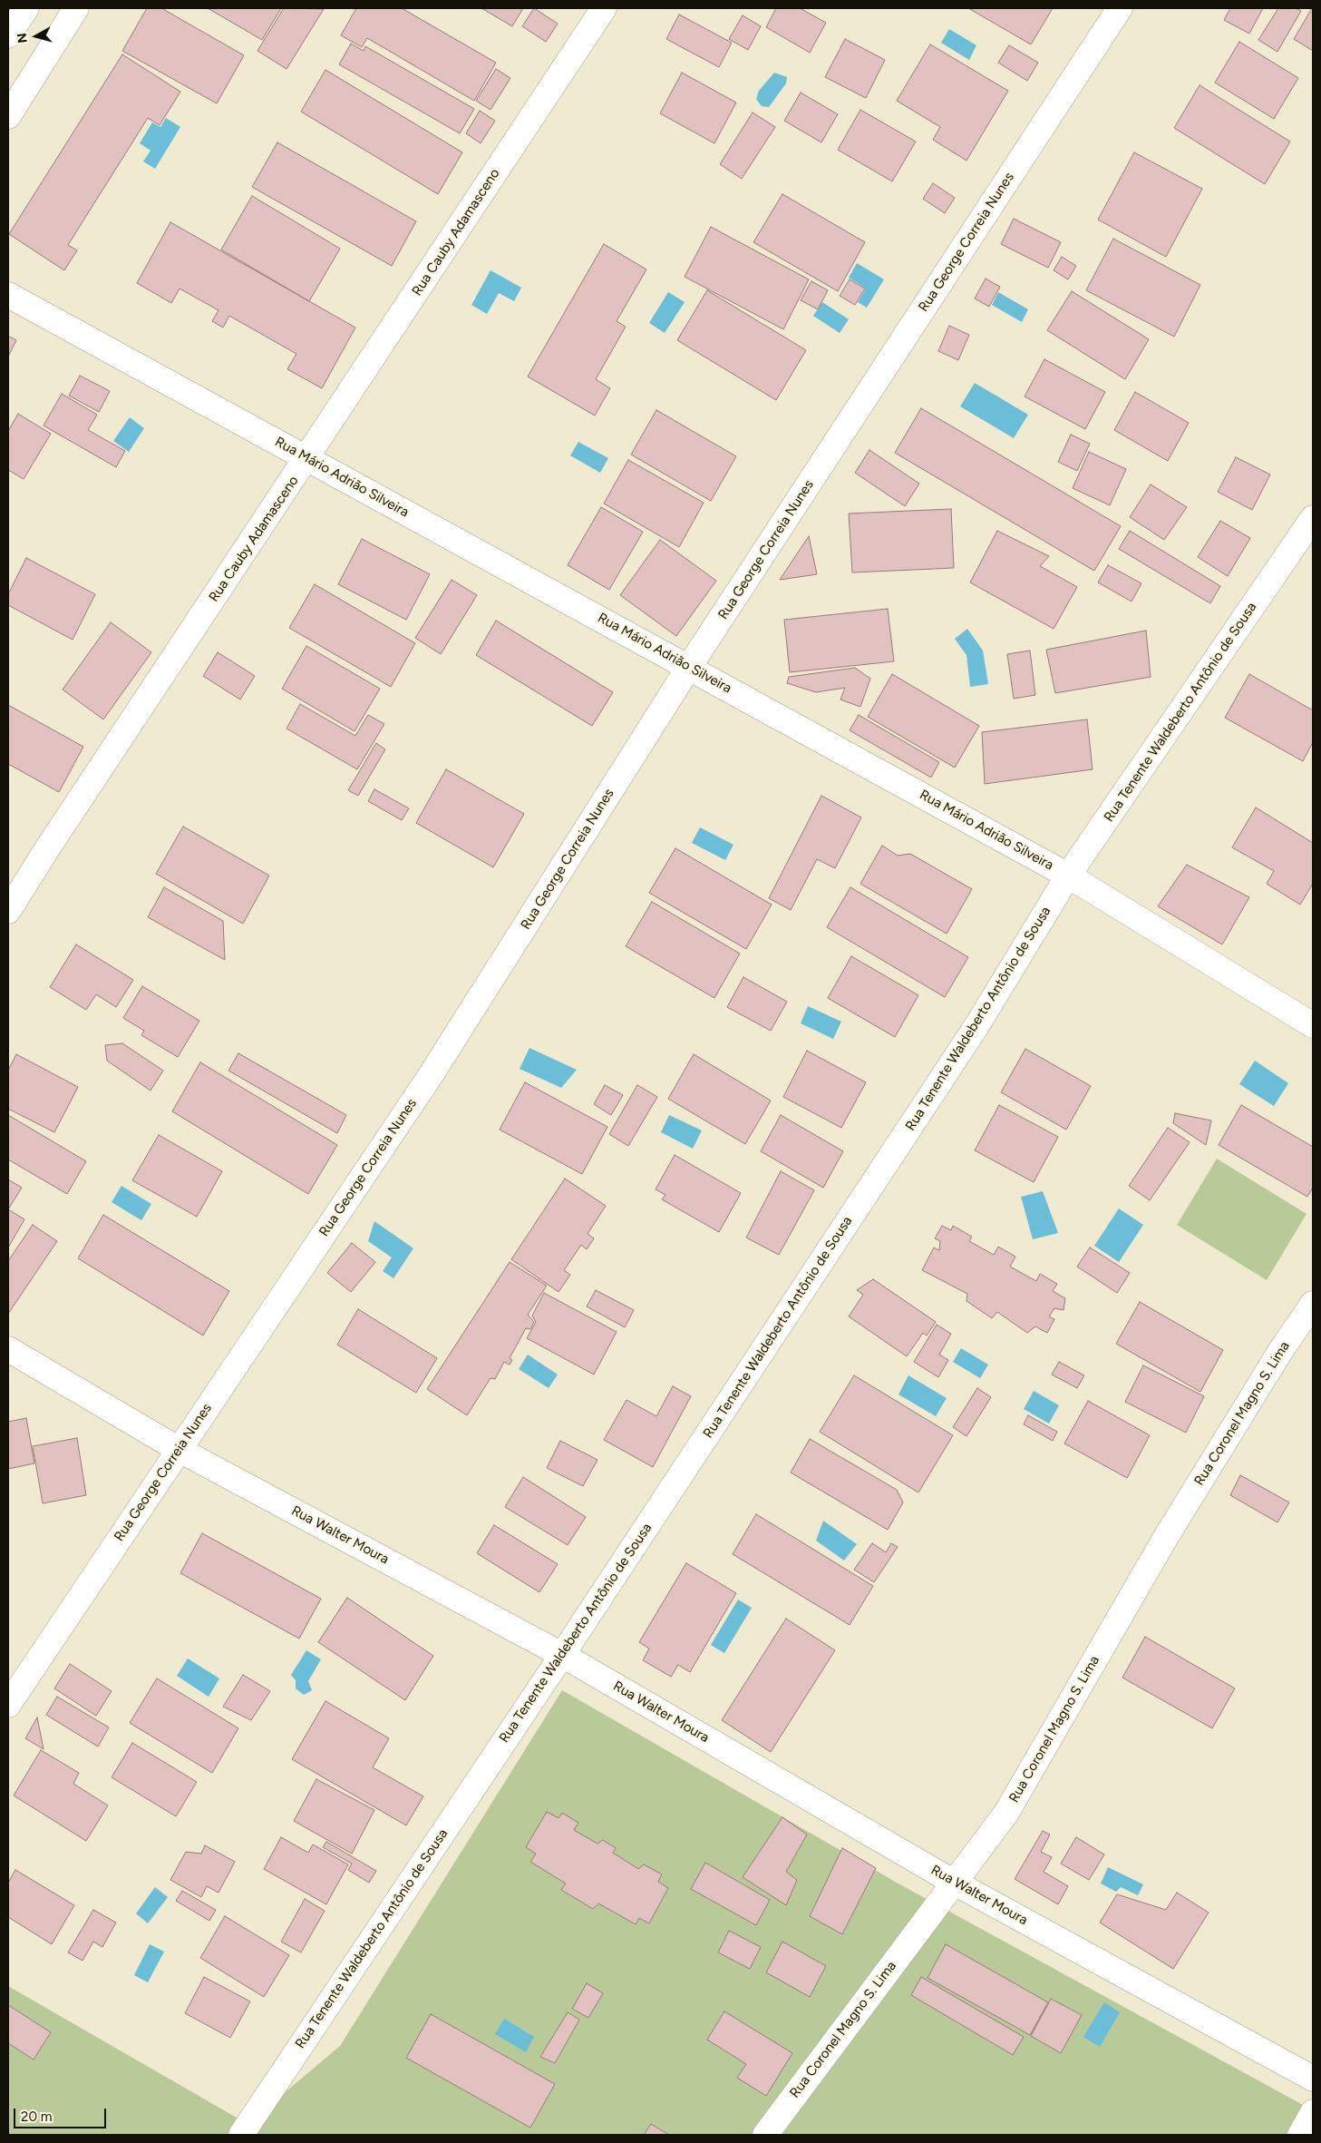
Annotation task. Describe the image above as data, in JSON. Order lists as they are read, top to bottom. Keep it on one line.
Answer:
{"streets":{"street":["Rua Cauby Adamasceno","Rua George Correia Nunes","Rua Mário Adrião Silveira","Rua Tenente Waldeberto Antônio de Sousa","Rua Coronel Magno S. Lima","Rua Walter Moura"]},"crossings":[["Rua Cauby Adamasceno","Rua Mário Adrião Silveira"],["Rua George Correia Nunes","Rua Mário Adrião Silveira"],["Rua George Correia Nunes","Rua Walter Moura"],["Rua Mário Adrião Silveira","Rua Tenente Waldeberto Antônio de Sousa"],["Rua Tenente Waldeberto Antônio de Sousa","Rua Walter Moura"],["Rua Coronel Magno S. Lima","Rua Walter Moura"]],"scale_bar":"20 m","north":"left"}
